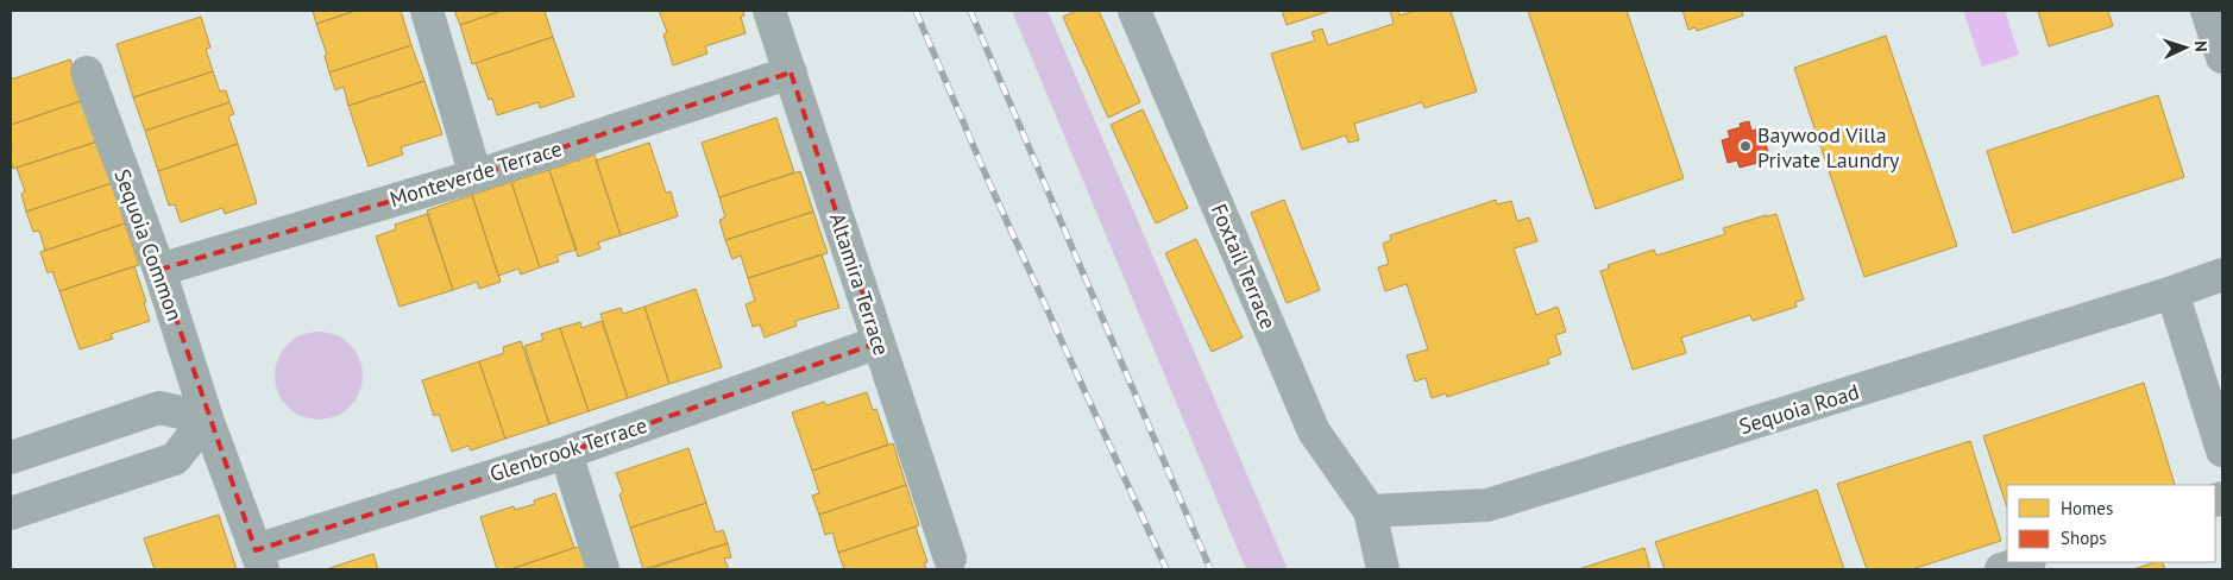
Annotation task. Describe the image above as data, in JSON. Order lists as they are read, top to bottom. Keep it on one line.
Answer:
{"streets":{"street":["Monteverde Terrace","Sequoia Common","Foxtail Terrace","Altamira Terrace","Sequoia Road","Glenbrook Terrace"]},"crossings":[["Monteverde Terrace","Sequoia Common"],["Monteverde Terrace","Altamira Terrace"],["Sequoia Common","Glenbrook Terrace"],["Foxtail Terrace","Sequoia Road"],["Altamira Terrace","Glenbrook Terrace"]],"places":["Baywood Villa Private Laundry"],"legend":["Homes","Shops"],"north":"right"}
